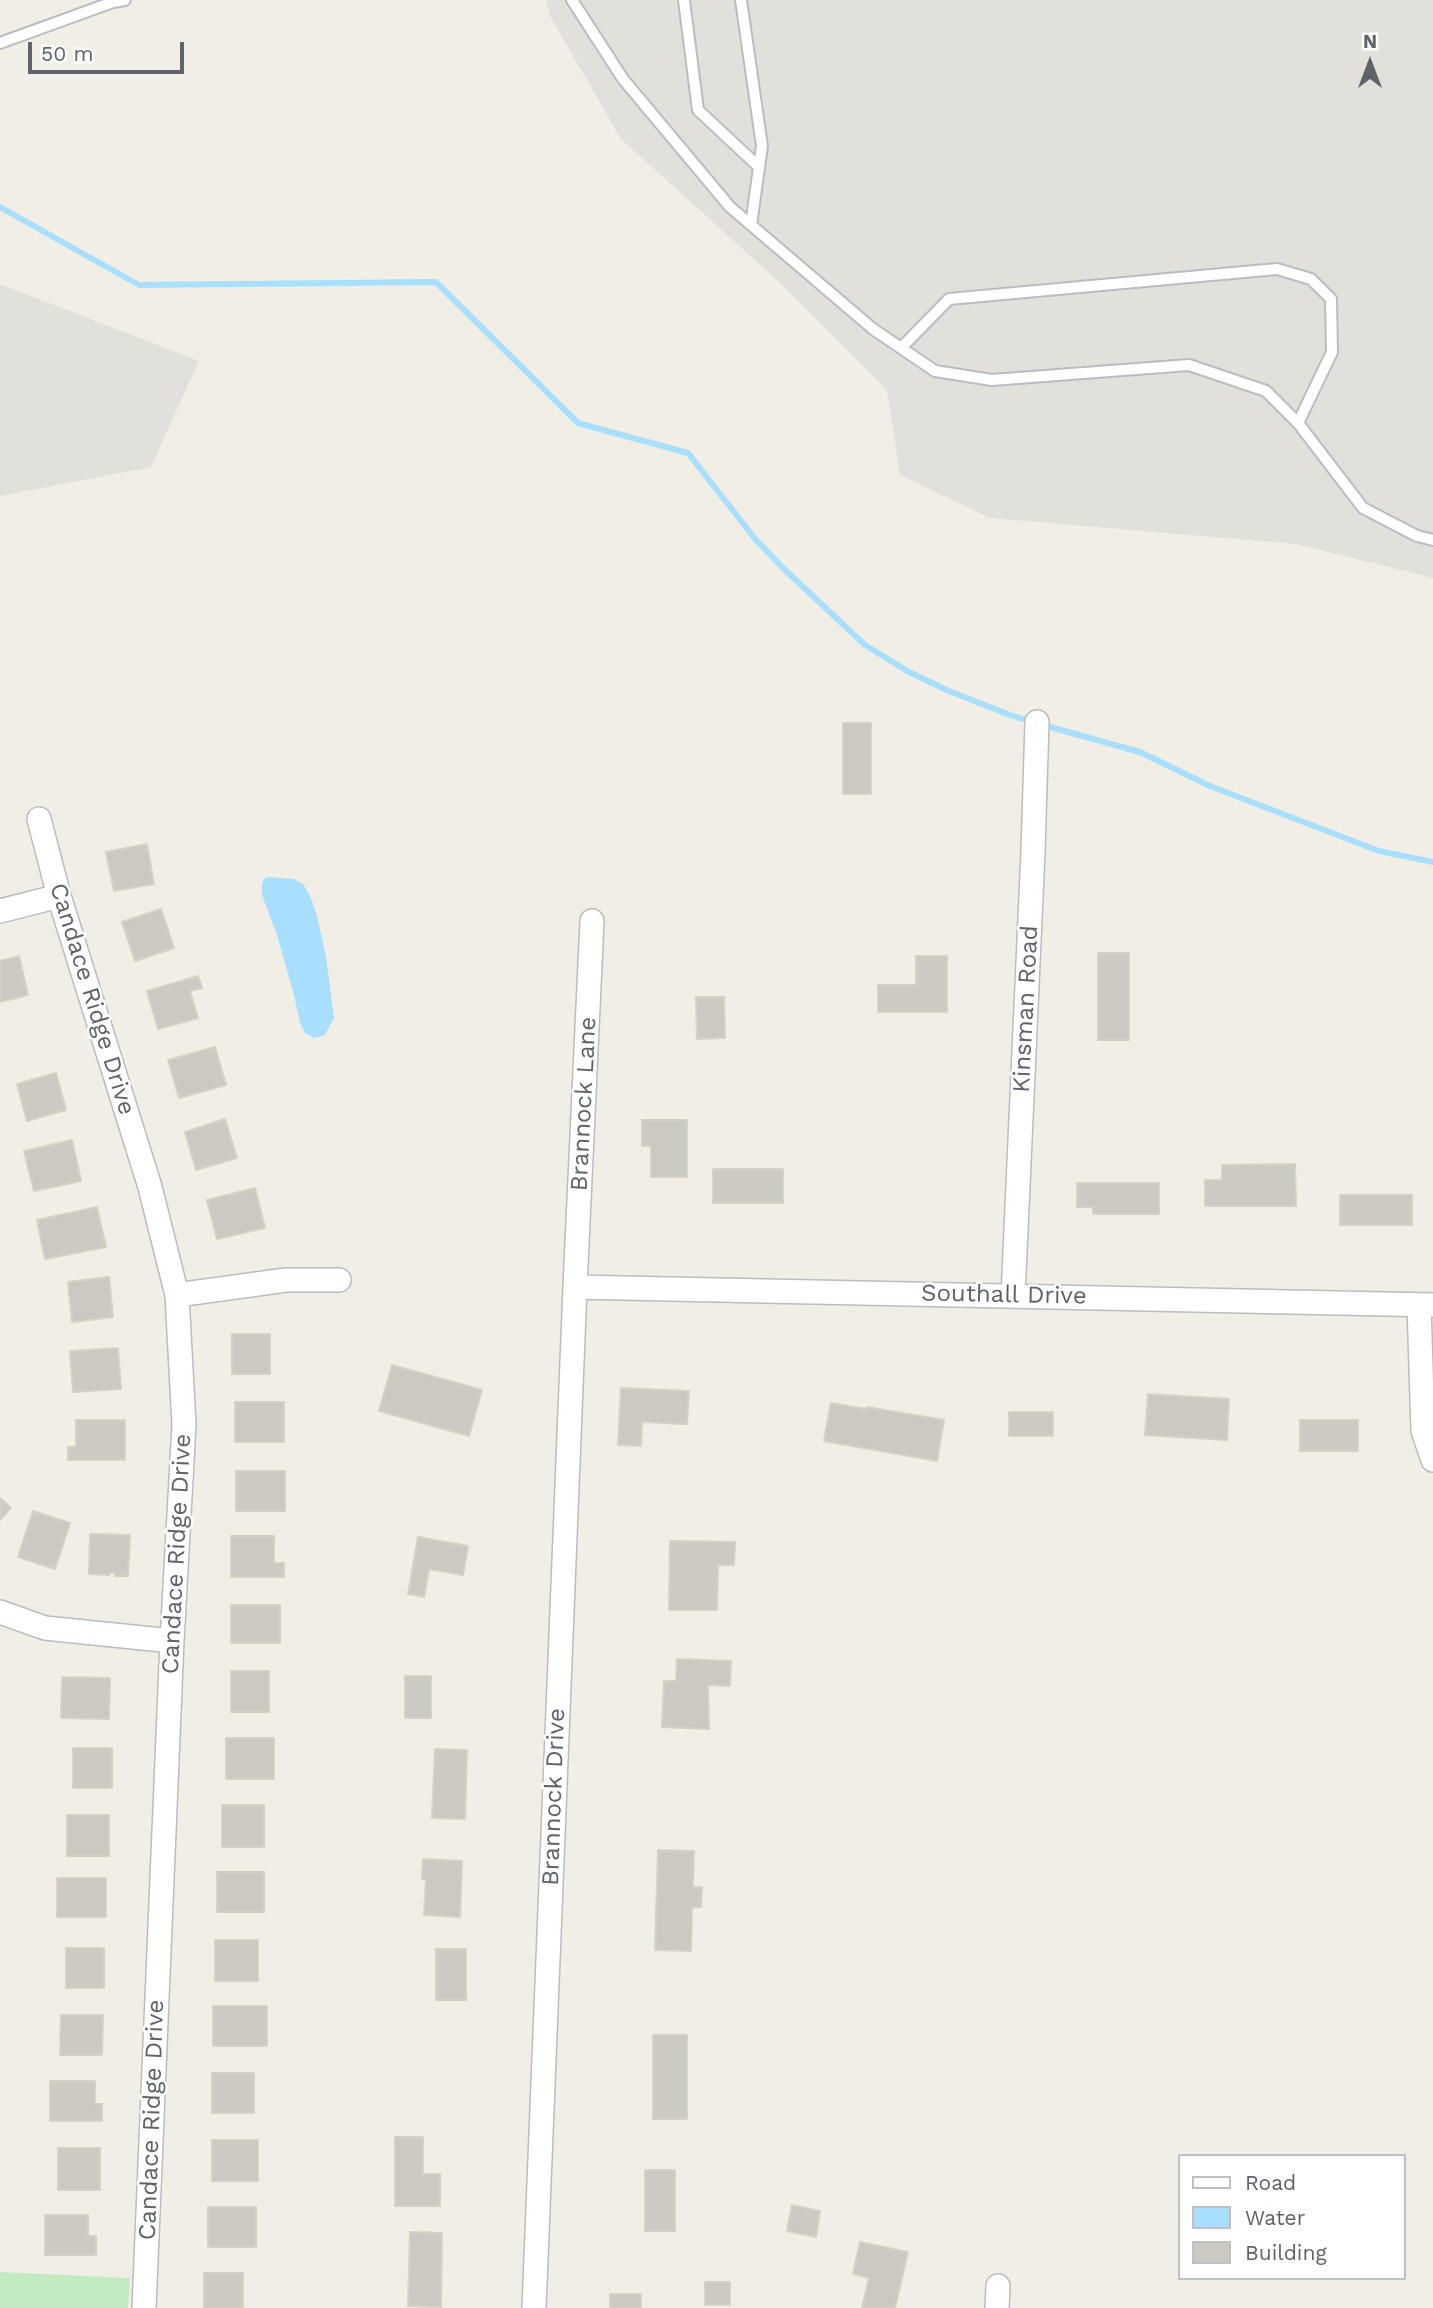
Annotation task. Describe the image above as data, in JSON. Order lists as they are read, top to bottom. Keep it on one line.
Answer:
{"streets":{"street":["Candace Ridge Drive","Kinsman Road","Brannock Lane","Southall Drive","Brannock Drive"]},"crossings":[["Kinsman Road","Southall Drive"],["Brannock Lane","Southall Drive"],["Brannock Lane","Brannock Drive"],["Southall Drive","Brannock Drive"]],"legend":["Road","Water","Building"],"scale_bar":"50 m","north":"top"}
